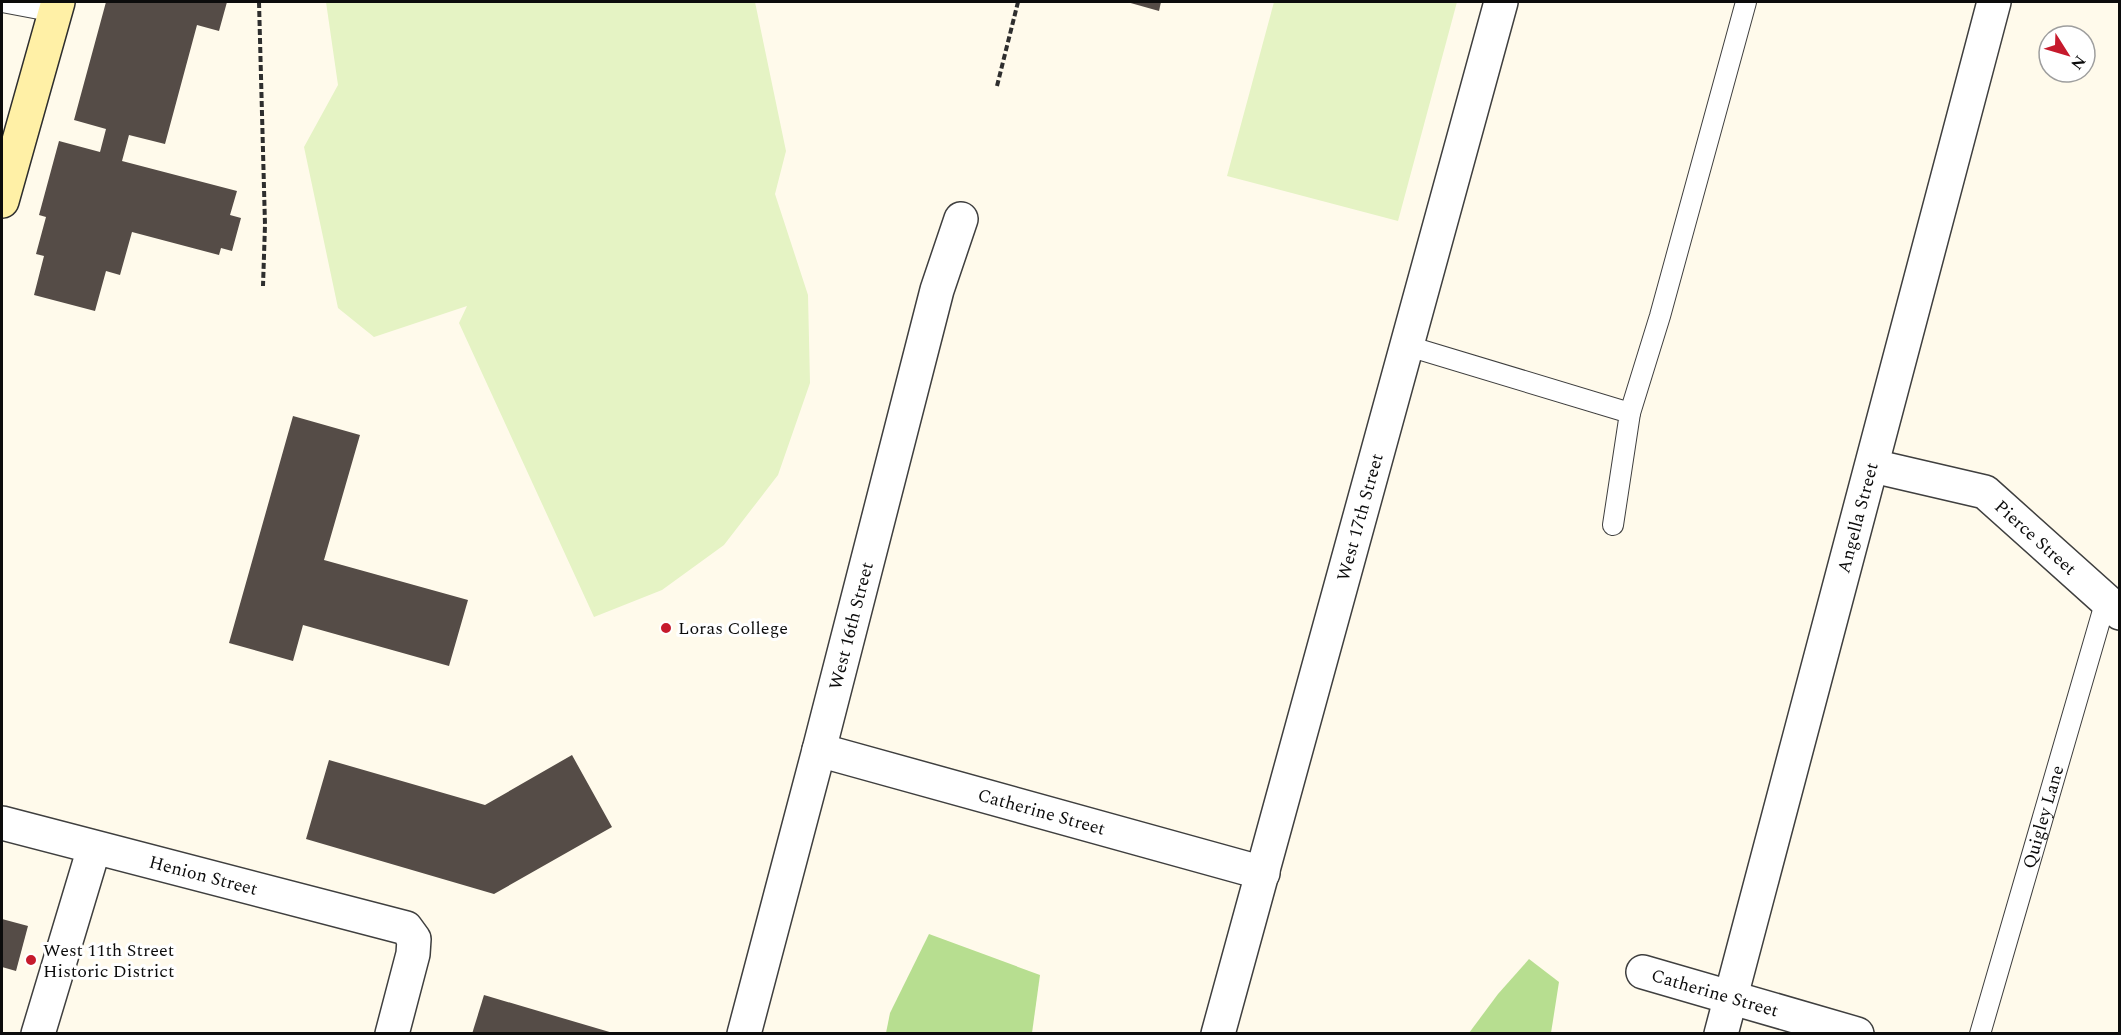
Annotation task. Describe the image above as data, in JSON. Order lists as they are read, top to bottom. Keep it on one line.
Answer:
{"streets":{"street":["West 17th Street","Angella Street","Pierce Street","West 16th Street","Catherine Street","Henion Street"],"lane":["Quigley Lane"]},"crossings":[["West 17th Street","Catherine Street"],["Angella Street","Pierce Street"],["Angella Street","Catherine Street"],["Pierce Street","Quigley Lane"],["West 16th Street","Catherine Street"]],"places":["Loras College","West 11th Street Historic District"],"north":"bottom right"}
